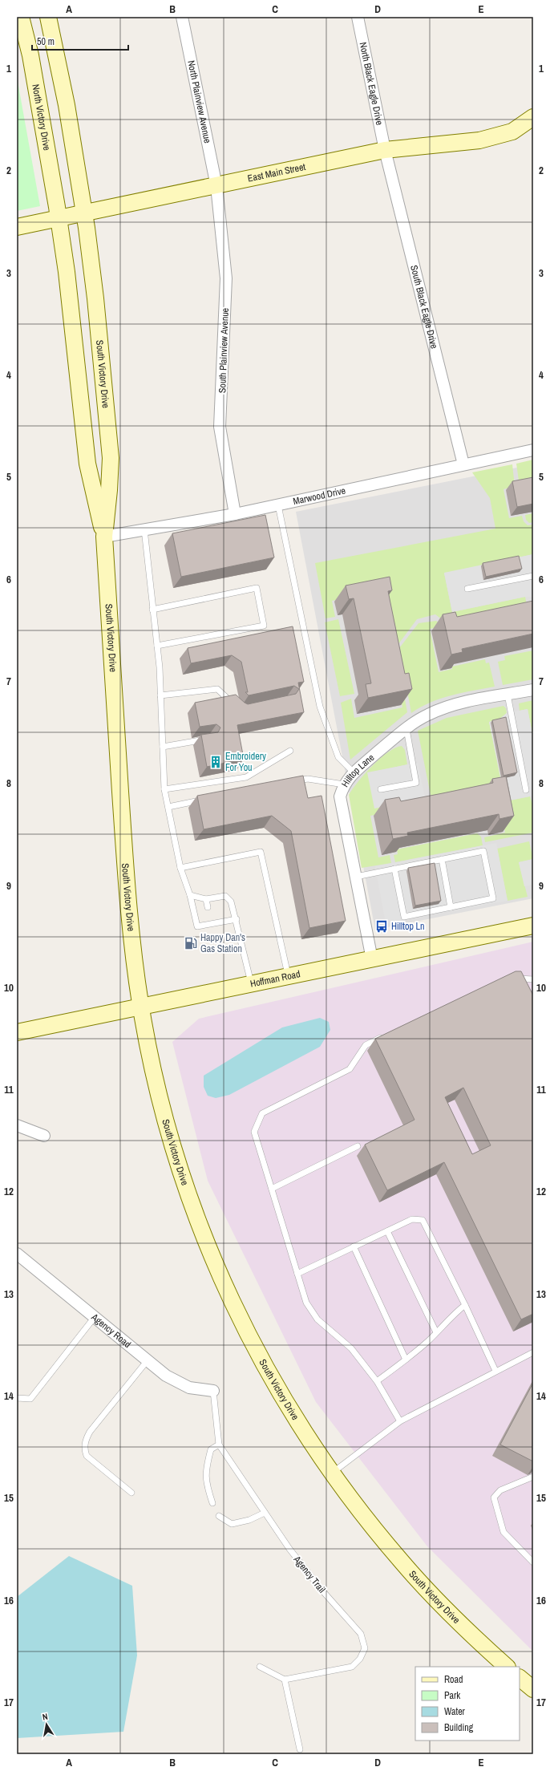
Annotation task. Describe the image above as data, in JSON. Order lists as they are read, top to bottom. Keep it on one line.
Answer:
{"streets":{"main road":["North Victory Drive","East Main Street","South Victory Drive","Hoffman Road"],"street":["North Black Eagle Drive","North Plainview Avenue","South Black Eagle Drive","South Plainview Avenue","Marwood Drive","Hilltop Lane","Agency Road"],"lane":["Agency Trail"]},"crossings":[["North Black Eagle Drive","East Main Street"],["North Black Eagle Drive","South Black Eagle Drive"],["North Plainview Avenue","East Main Street"],["North Plainview Avenue","South Plainview Avenue"],["North Victory Drive","East Main Street"],["North Victory Drive","South Victory Drive"],["East Main Street","South Black Eagle Drive"],["East Main Street","South Plainview Avenue"],["East Main Street","South Victory Drive"],["South Black Eagle Drive","Marwood Drive"],["South Plainview Avenue","Marwood Drive"],["South Victory Drive","Marwood Drive"],["South Victory Drive","Hoffman Road"],["Hilltop Lane","Hoffman Road"],["Agency Road","Agency Trail"]],"places":{"building":["Embroidery For You"],"bus stop":["Hilltop Ln"],"fuel station":["Happy Dan's Gas Station"]},"legend":["Road","Park","Water","Building"],"scale_bar":"50 m","north":"top","grid":{"columns":["A","B","C","D","E"],"rows":["1","2","3","4","5","6","7","8","9","10","11","12","13","14","15","16","17"]}}
